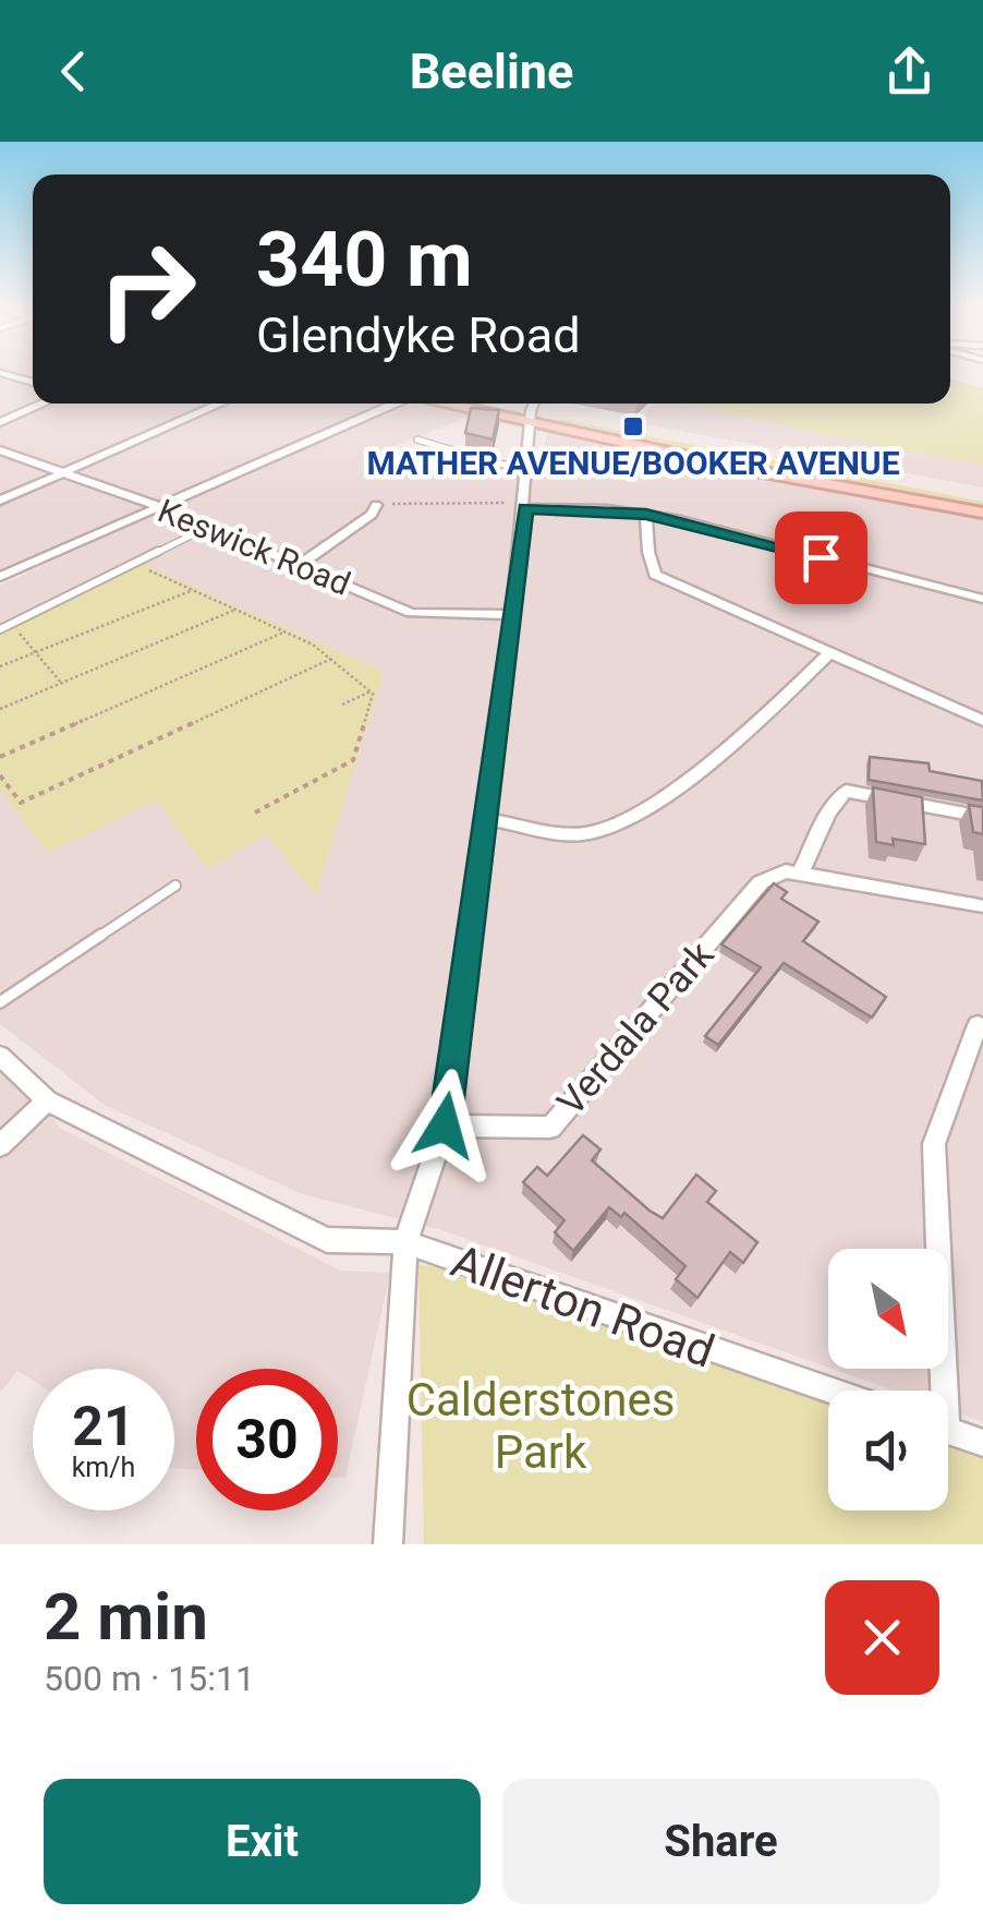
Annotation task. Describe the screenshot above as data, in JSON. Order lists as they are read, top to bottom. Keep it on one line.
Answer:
{"streets":{"street":["Keswick Road","Verdala Park","Allerton Road"]},"parks":["Calderstones Park"],"places":{"transit":["MATHER AVENUE/BOOKER AVENUE"]},"north":"bottom right","page":{"header":"Beeline","turn":["340 m","Glendyke Road"],"speed":"21 km/h","limit":"30","heading":["2 min","500 m · 15:11"],"buttons":["Exit","Share"]}}
